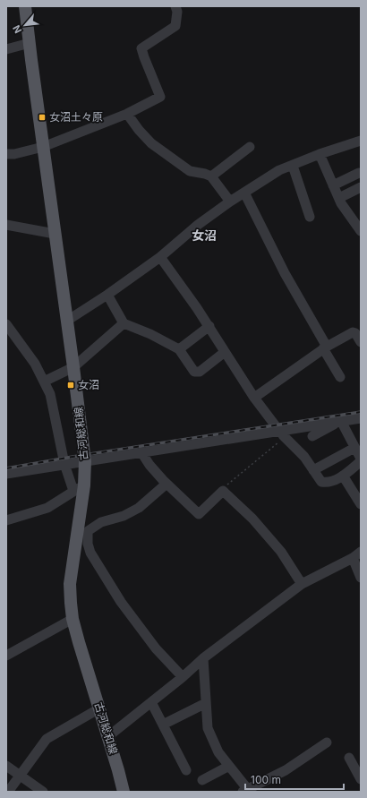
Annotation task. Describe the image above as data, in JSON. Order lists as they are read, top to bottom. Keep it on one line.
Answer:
{"streets":{"main road":["古河総和線"]},"districts":["女沼"],"places":{"transit":["女沼土々原","女沼"]},"scale_bar":"100 m","north":"bottom left"}
